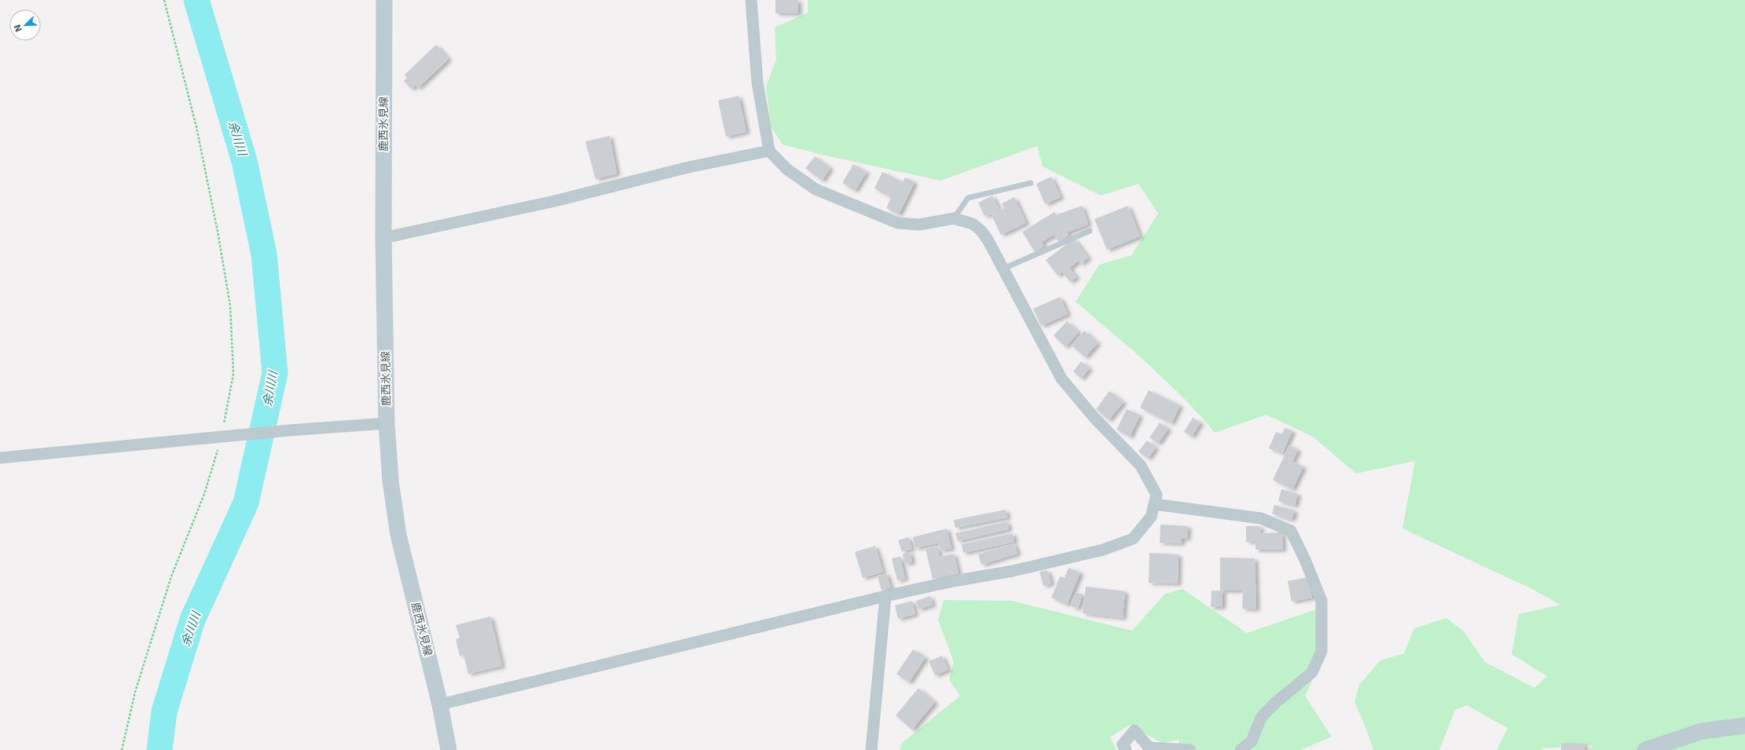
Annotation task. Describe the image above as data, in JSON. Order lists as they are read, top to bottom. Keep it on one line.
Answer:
{"streets":{"main road":["鹿西氷見線"]},"water":["余川川"],"north":"bottom left"}
